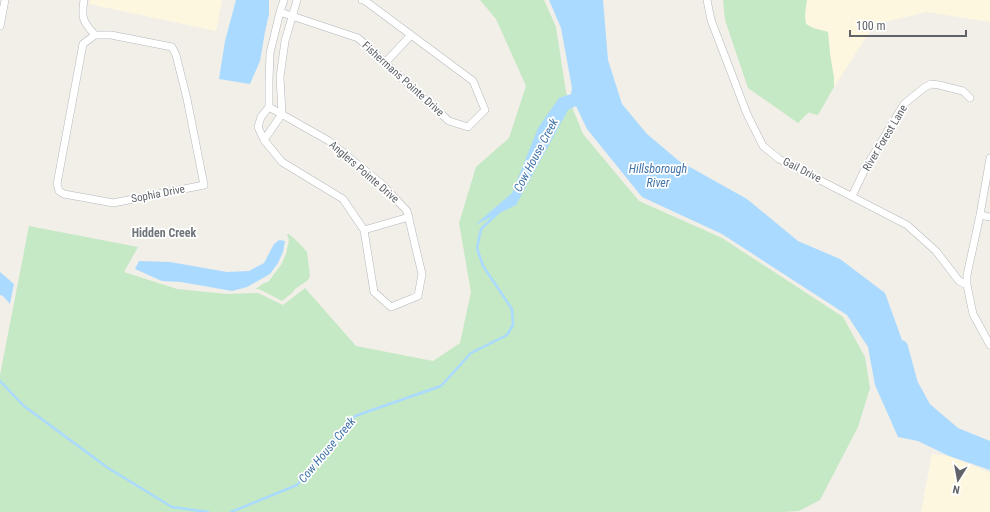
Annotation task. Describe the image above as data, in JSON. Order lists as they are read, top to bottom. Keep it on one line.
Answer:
{"streets":{"street":["Fishermans Pointe Drive","River Forest Lane","Gail Drive","Anglers Pointe Drive","Sophia Drive"]},"crossings":[["River Forest Lane","Gail Drive"]],"districts":["Hidden Creek"],"water":["Cow House Creek","Hillsborough River"],"scale_bar":"100 m","north":"bottom"}
